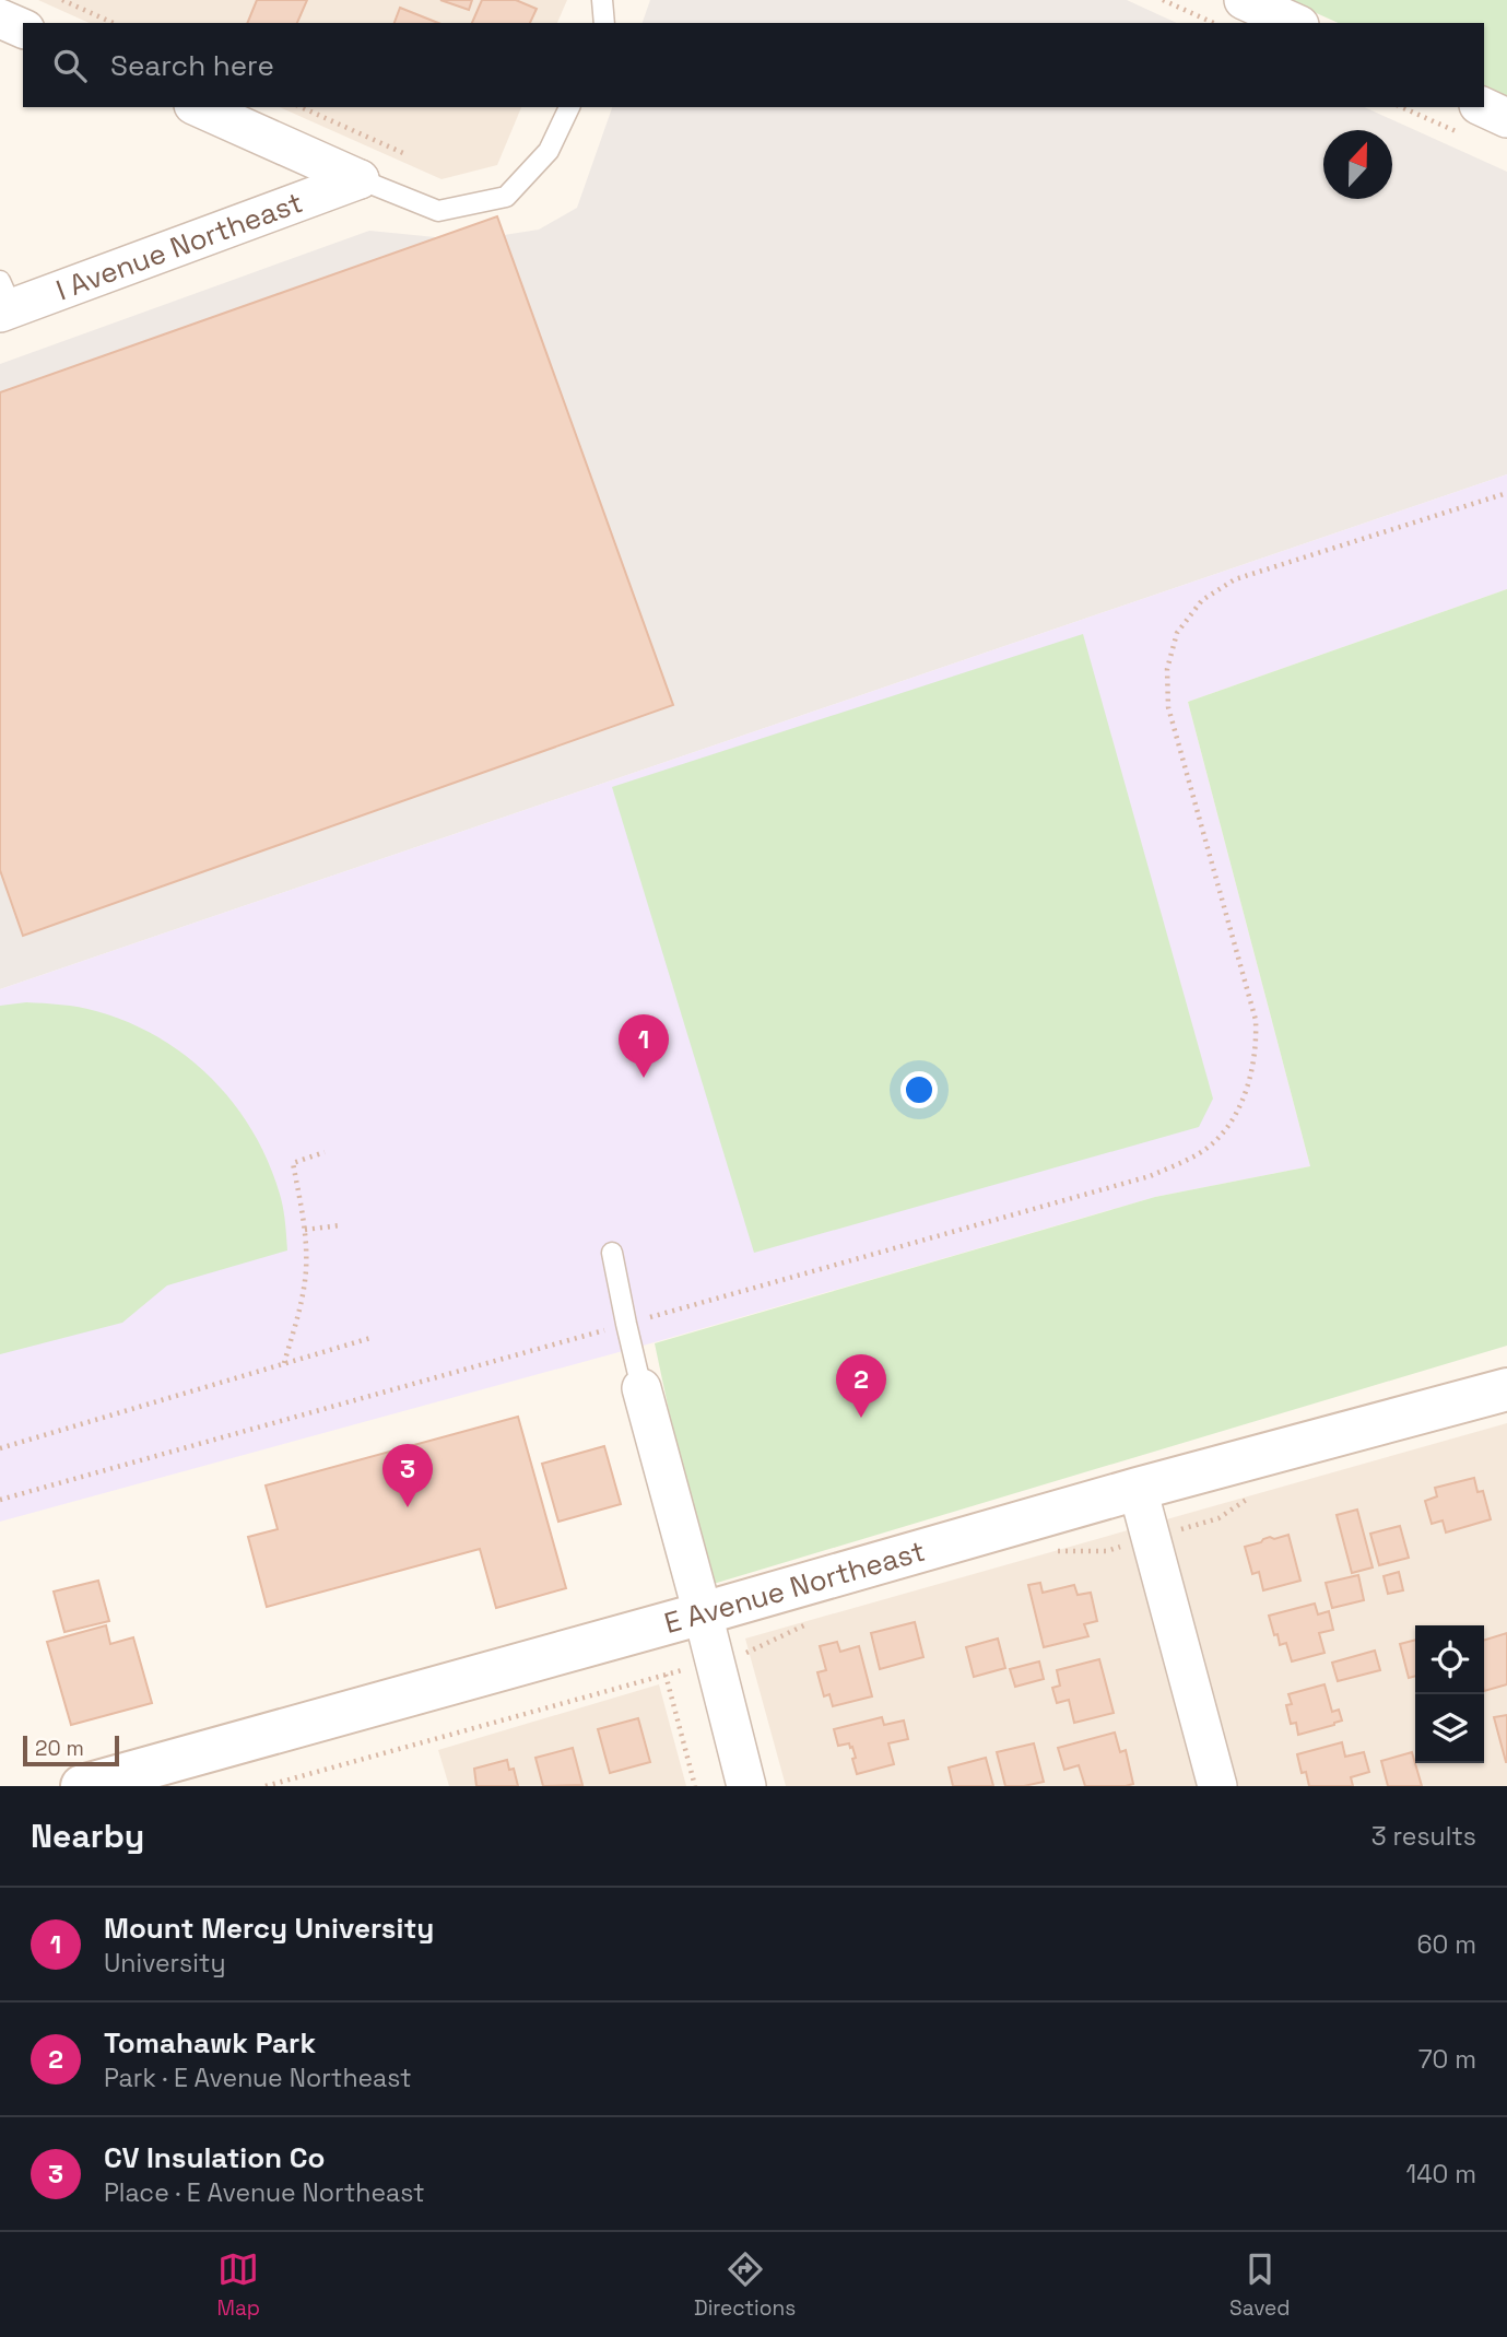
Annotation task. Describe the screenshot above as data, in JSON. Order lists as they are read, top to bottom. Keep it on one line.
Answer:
{"streets":{"street":["I Avenue Northeast","E Avenue Northeast"]},"scale_bar":"20 m","north":"top","page":{"search":"Search here","pins":["1","2","3"],"scale":"20 m","heading":["Nearby","3 results"],"list":[{"mark":"1","name":"Mount Mercy University","note":"University","value":"60 m"},{"mark":"2","name":"Tomahawk Park","note":"Park · E Avenue Northeast","value":"70 m"},{"mark":"3","name":"CV Insulation Co","note":"Place · E Avenue Northeast","value":"140 m"}],"nav":["Map","Directions","Saved"]}}
